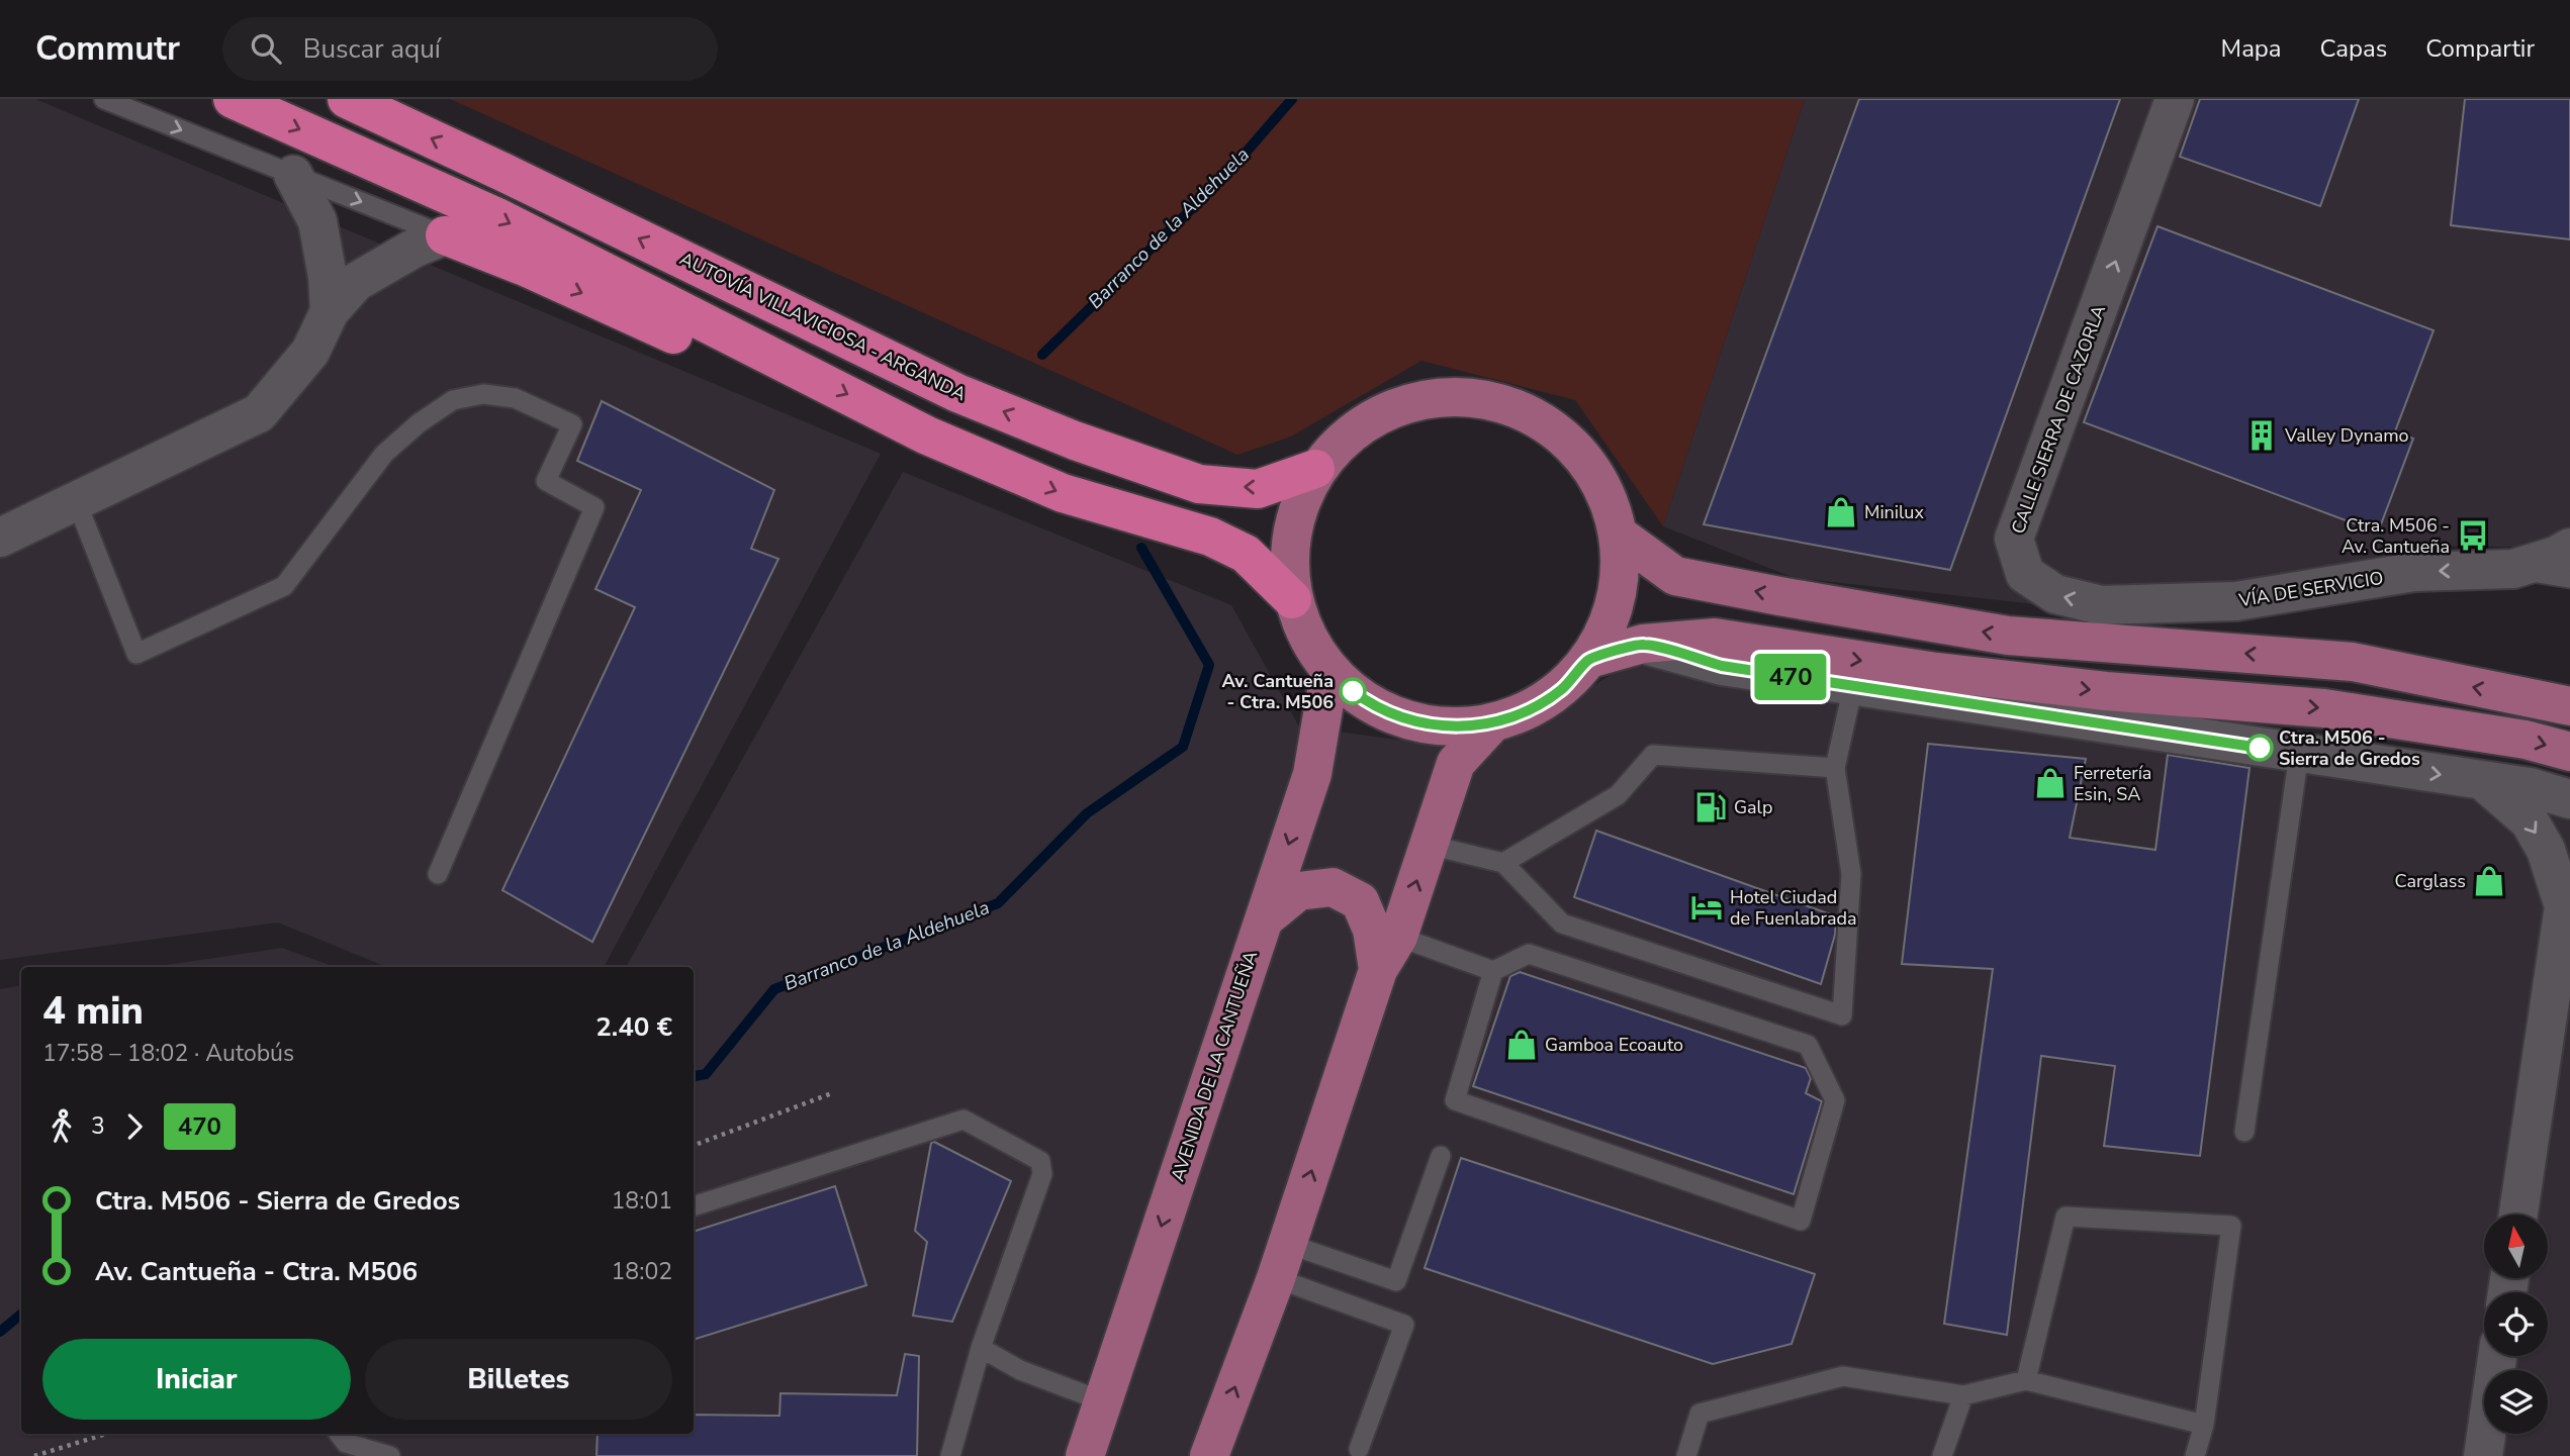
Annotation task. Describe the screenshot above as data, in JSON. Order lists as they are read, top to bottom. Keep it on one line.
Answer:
{"streets":{"highway":["AUTOVÍA VILLAVICIOSA - ARGANDA"],"main road":["AVENIDA DE LA CANTUEÑA"],"street":["CALLE SIERRA DE CAZORLA","VÍA DE SERVICIO"]},"crossings":[["CALLE SIERRA DE CAZORLA","VÍA DE SERVICIO"]],"water":["Barranco de la Aldehuela"],"places":{"building":["Valley Dynamo"],"shop":["Minilux","Ferretería Esin, SA","Carglass","Gamboa Ecoauto"],"bus stop":["Ctra. M506 - Av. Cantueña"],"other":["Av. Cantueña - Ctra. M506","Ctra. M506 - Sierra de Gredos"],"fuel station":["Galp"],"hotel":["Hotel Ciudad de Fuenlabrada"]},"lines":["bus line 470"],"north":"top","page":{"header":"Commutr","search":"Buscar aquí","nav":["Mapa","Capas","Compartir"],"on_map":"470","heading":["4 min","17:58 – 18:02 · Autobús","2.40 €"],"legs":["3","470"],"list":[{"name":"Ctra. M506 - Sierra de Gredos","value":"18:01"},{"name":"Av. Cantueña - Ctra. M506","value":"18:02"}],"buttons":["Iniciar","Billetes"]}}
